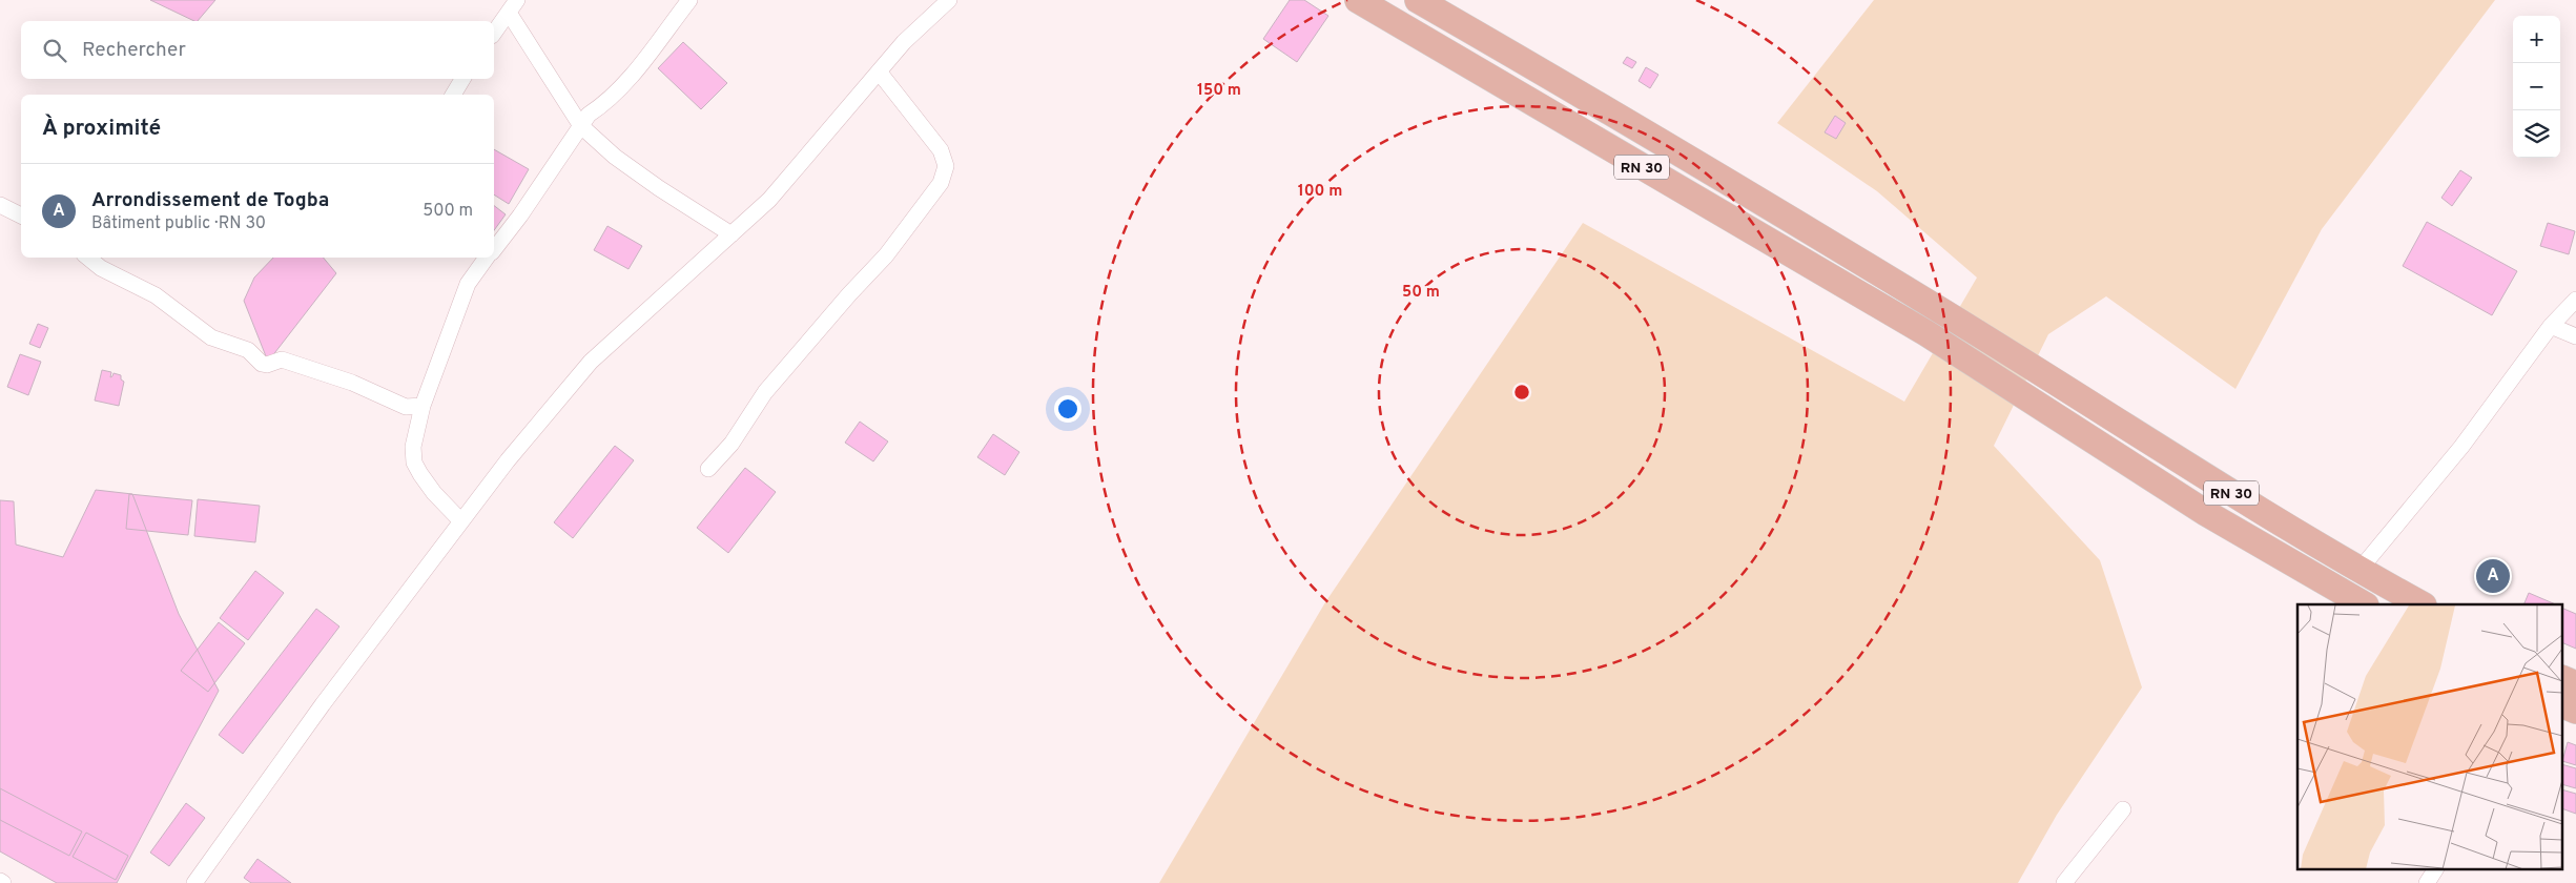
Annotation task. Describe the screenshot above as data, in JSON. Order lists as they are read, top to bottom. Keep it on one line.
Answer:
{"streets":{"main road":["RN 30"]},"page":{"map_buttons":["+","−"],"search":"Rechercher","heading":"À proximité","list":[{"mark":"A","name":"Arrondissement de Togba","note":"Bâtiment public · RN 30","value":"500 m"}],"pins":"A"},"rings":["150 m","100 m","50 m"]}
